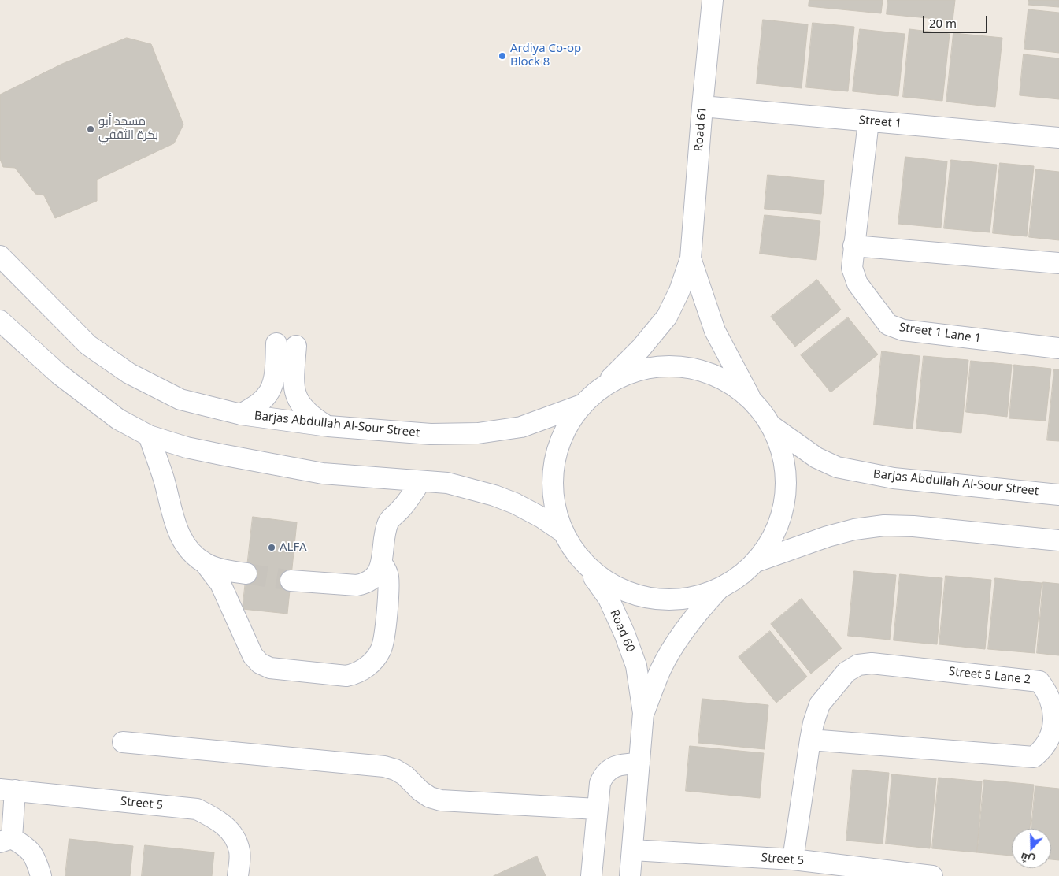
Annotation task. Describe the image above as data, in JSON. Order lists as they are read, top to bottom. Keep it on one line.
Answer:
{"streets":{"street":["Street 1","Road 61","Street 1 Lane 1","Barjas Abdullah Al-Sour Street","Road 60","Street 5 Lane 2","Street 5"]},"crossings":[["Street 1","Road 61"],["Street 1","Street 1 Lane 1"],["Road 60","Street 5"],["Street 5 Lane 2","Street 5"]],"places":["Ardiya Co-op Block 8","مسجد أبو بكرة الثقفي","ALFA"],"scale_bar":"20 m","north":"bottom"}
